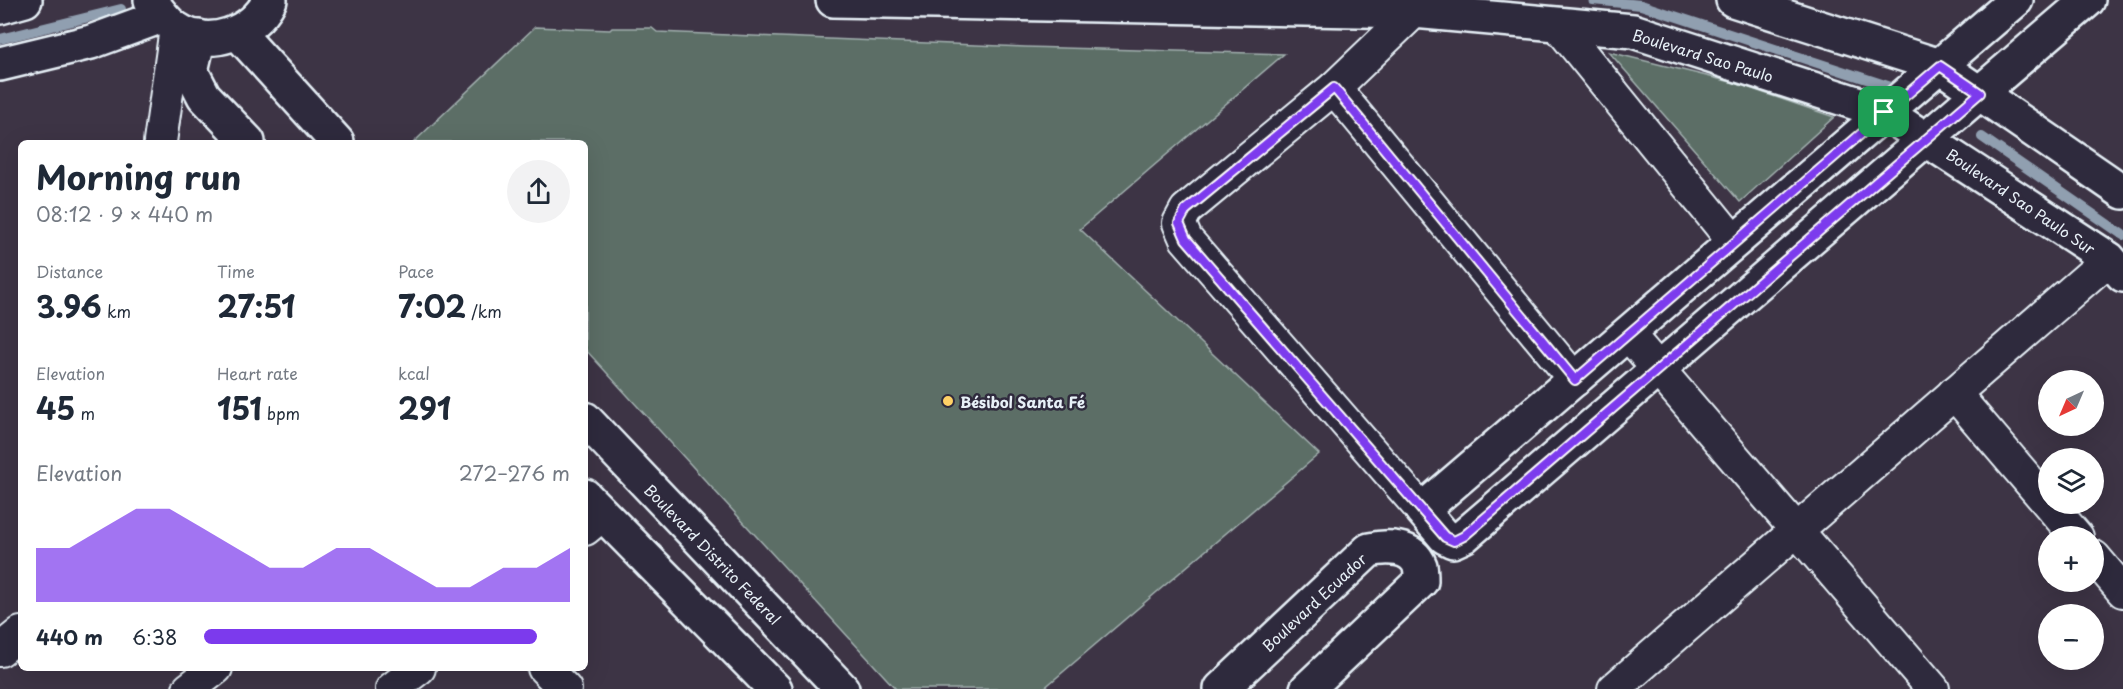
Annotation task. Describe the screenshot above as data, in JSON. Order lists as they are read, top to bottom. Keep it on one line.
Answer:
{"streets":{"street":["Boulevard Sao Paulo","Boulevard Sao Paulo Sur","Boulevard Distrito Federal","Boulevard Ecuador"]},"crossings":[["Boulevard Sao Paulo","Boulevard Sao Paulo Sur"]],"places":["Bésibol Santa Fé"],"north":"bottom left","page":{"heading":["Morning run","08:12 · 9 × 440 m"],"stats":[["Distance","3.96 km"],["Time","27:51"],["Pace","7:02 /km"],["Elevation","45 m"],["Heart rate","151 bpm"],["kcal","291"]],"map_buttons":["+","−"],"chart":["Elevation","272–276 m"],"list":[{"name":"440 m","note":"6:38"}]}}
